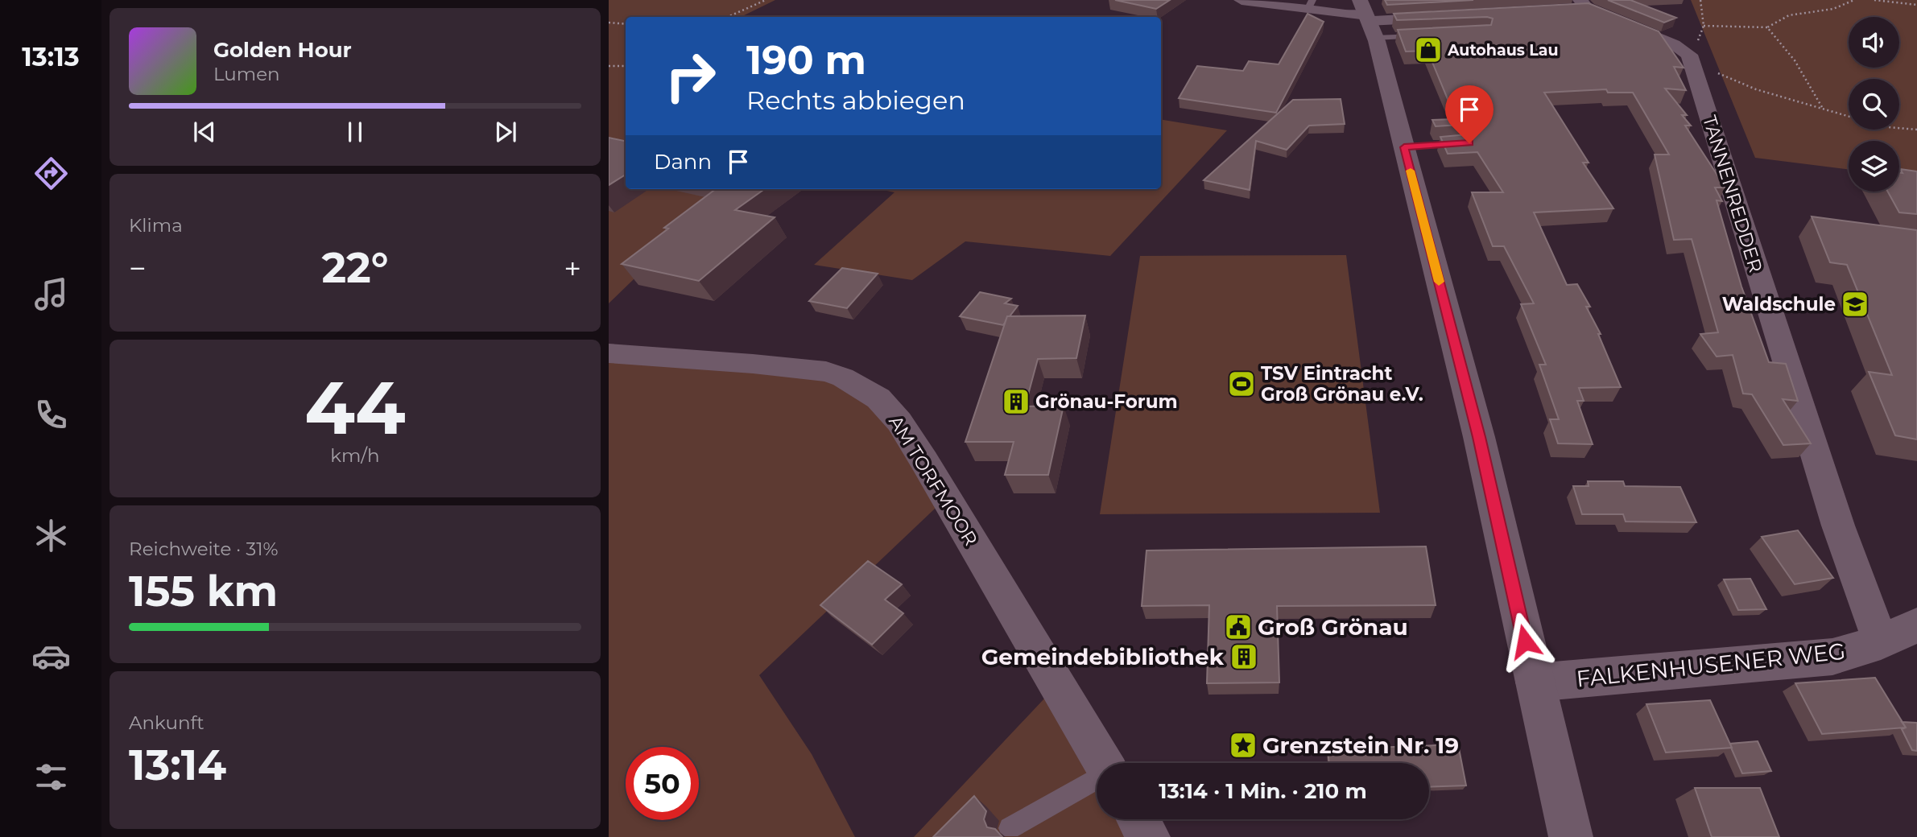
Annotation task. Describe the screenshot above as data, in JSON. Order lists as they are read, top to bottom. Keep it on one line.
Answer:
{"streets":{"street":["TANNENREDDER","AM TORFMOOR","FALKENHUSENER WEG"]},"crossings":[["TANNENREDDER","FALKENHUSENER WEG"]],"places":{"shop":["Autohaus Lau"],"school or university":["Waldschule"],"sports":["TSV Eintracht Groß Grönau e.V."],"building":["Grönau-Forum","Gemeindebibliothek"],"public building":["Groß Grönau"],"place":["Grenzstein Nr. 19"]},"page":{"tabs":"13:13","turn":["190 m","Rechts abbiegen"],"song":["Golden Hour","Lumen"],"then":"Dann","tile":["Klima",["44","km/h"],["Reichweite · 31%","155 km"],["Ankunft","13:14"]],"heat":["−","22°","+"],"limit":"50","trip":"13:14 · 1 Min. · 210 m"}}
